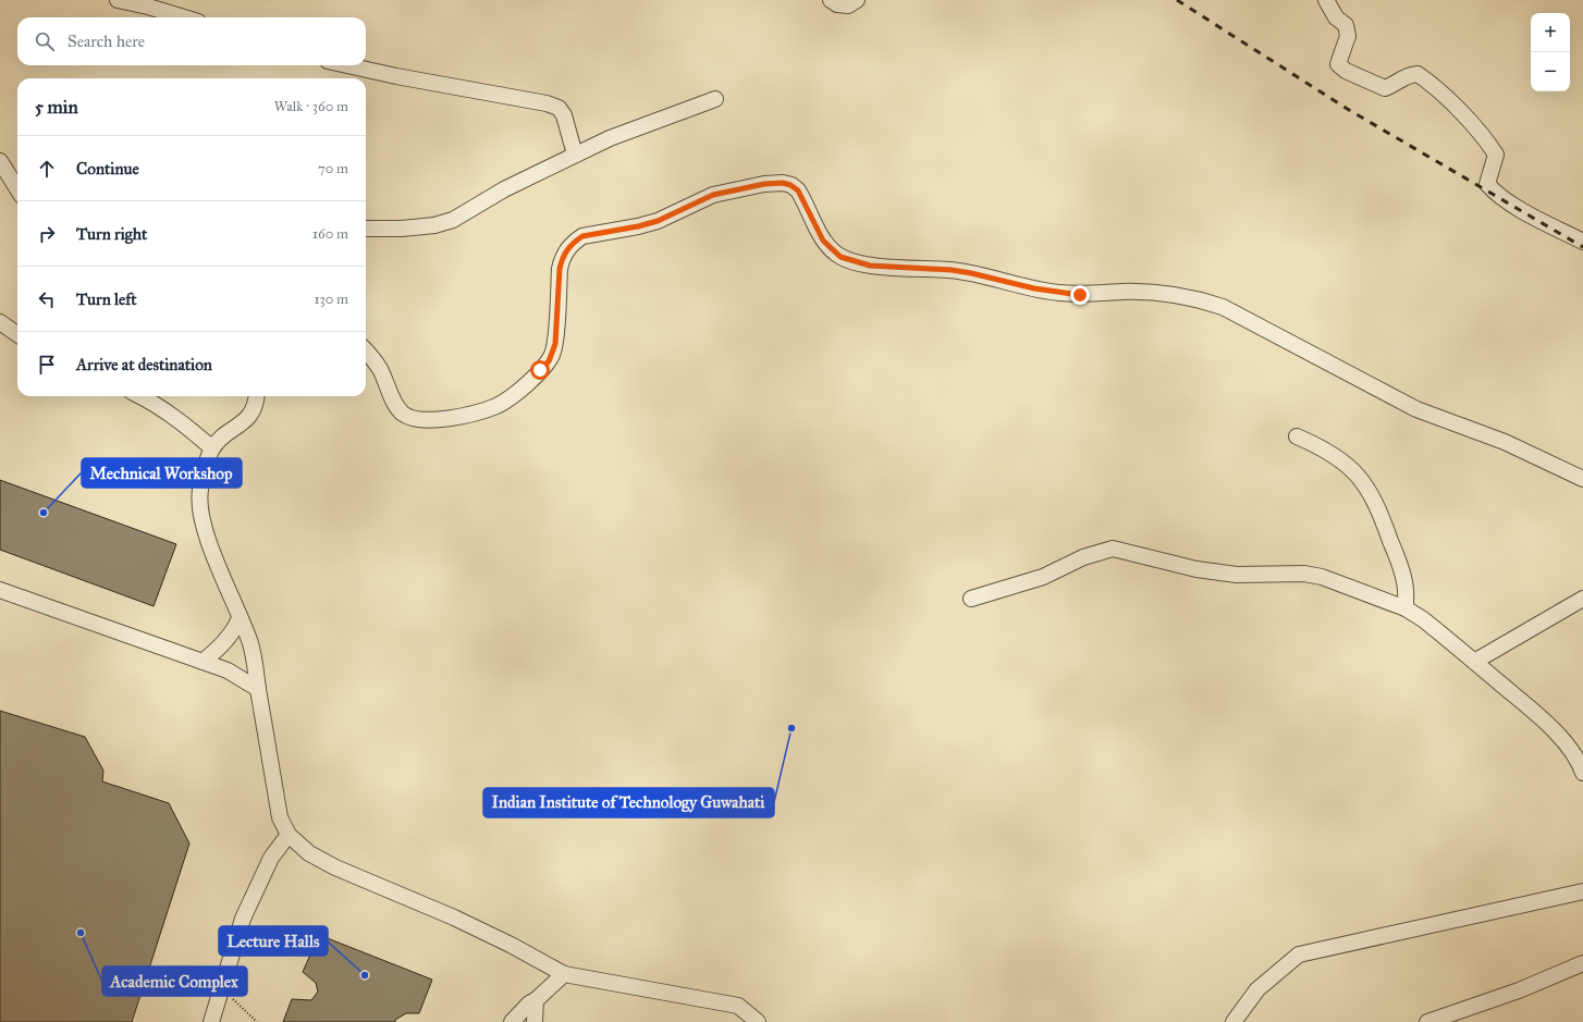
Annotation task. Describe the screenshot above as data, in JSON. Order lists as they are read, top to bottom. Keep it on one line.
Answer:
{"places":["Mechnical Workshop","Indian Institute of Technology Guwahati","Academic Complex","Lecture Halls"],"page":{"map_buttons":["+","−"],"search":"Search here","heading":["5 min","Walk · 360 m"],"list":[["Continue","70 m"],["Turn right","160 m"],["Turn left","130 m"],"Arrive at destination"]}}
